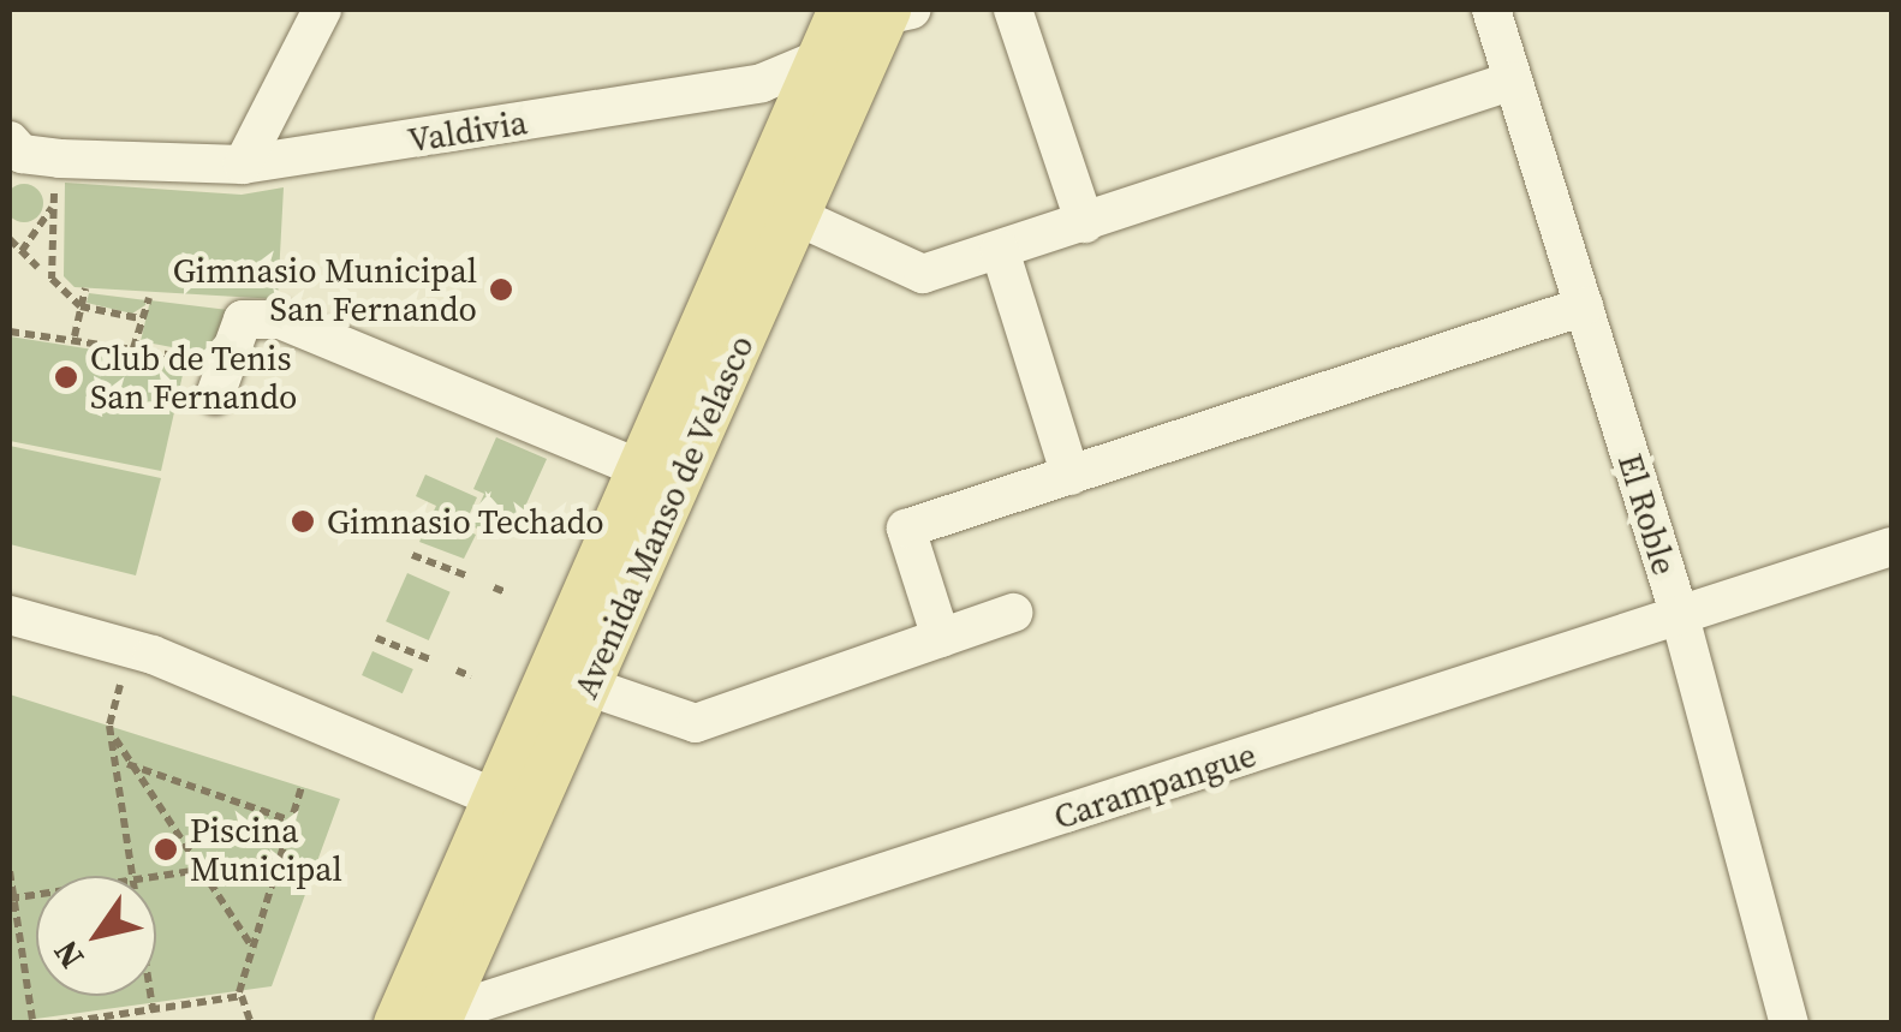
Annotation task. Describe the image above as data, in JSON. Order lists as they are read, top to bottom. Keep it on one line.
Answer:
{"streets":{"main road":["Avenida Manso de Velasco"],"street":["Valdivia","El Roble","Carampangue"]},"crossings":[["Valdivia","Avenida Manso de Velasco"],["El Roble","Carampangue"],["Avenida Manso de Velasco","Carampangue"]],"places":["Gimnasio Municipal San Fernando","Club de Tenis San Fernando","Gimnasio Techado","Piscina Municipal"],"north":"bottom left"}
